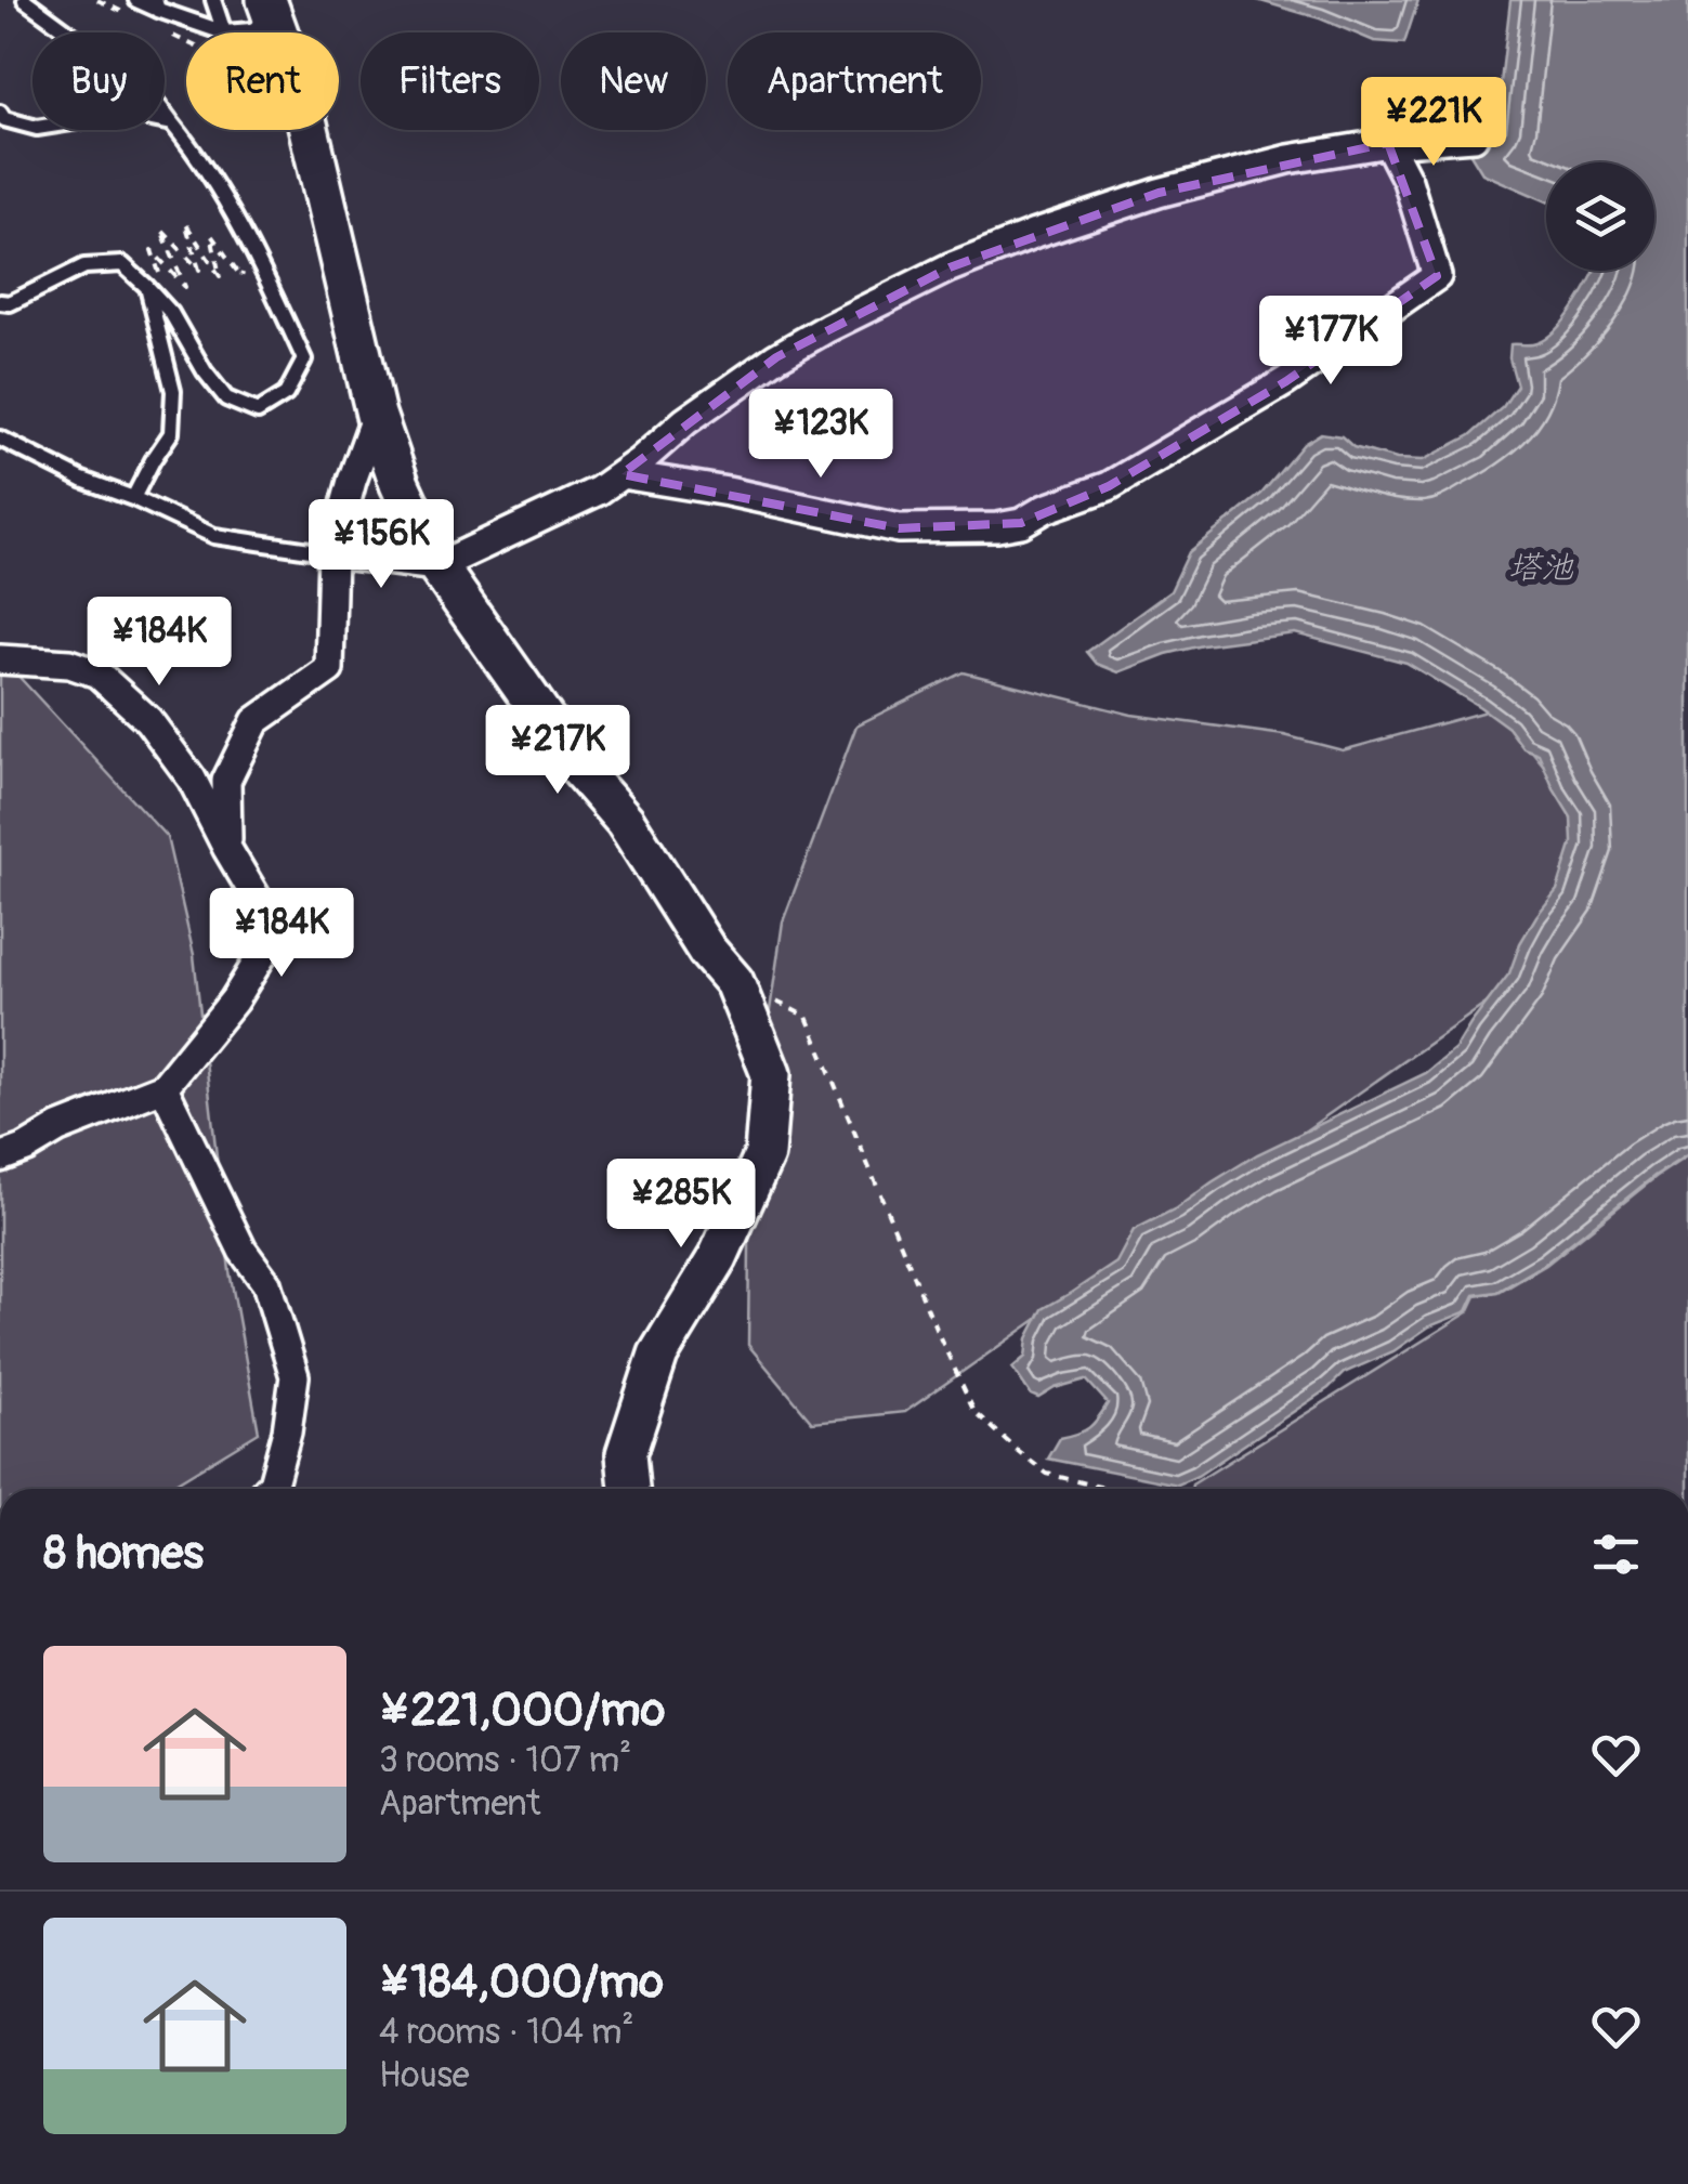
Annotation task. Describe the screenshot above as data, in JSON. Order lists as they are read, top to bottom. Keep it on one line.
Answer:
{"water":["塔池"],"page":{"chip":["Buy","Rent","Filters","New","Apartment"],"price":["¥221K","¥177K","¥123K","¥156K","¥184K","¥217K","¥184K","¥285K"],"heading":"8 homes","list":[{"name":"¥221,000/mo","note":"3 rooms · 107 m² · Apartment"},{"name":"¥184,000/mo","note":"4 rooms · 104 m² · House"}]}}
